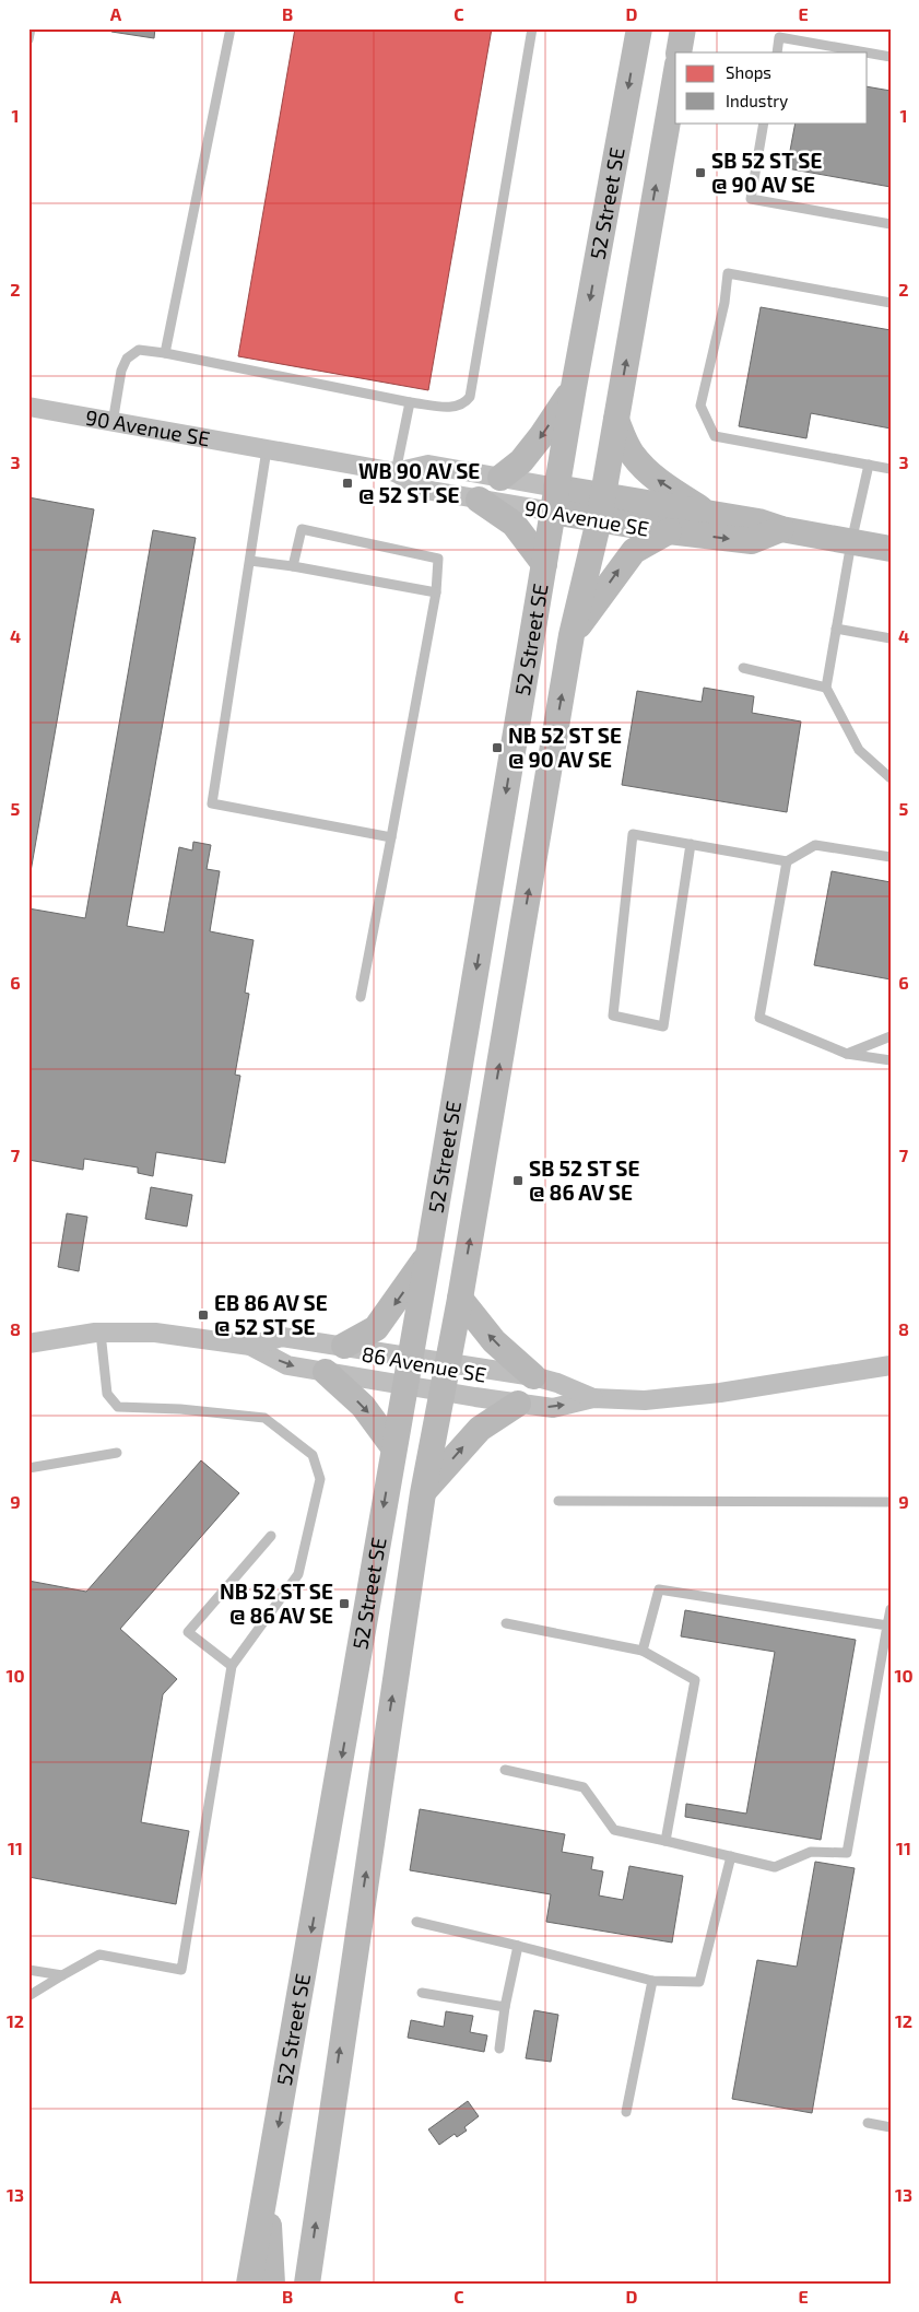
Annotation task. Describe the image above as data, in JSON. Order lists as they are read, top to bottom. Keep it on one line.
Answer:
{"streets":{"main road":["52 Street SE","90 Avenue SE"],"street":["86 Avenue SE"]},"crossings":[["52 Street SE","90 Avenue SE"],["52 Street SE","86 Avenue SE"]],"places":{"transit":["SB 52 ST SE @ 90 AV SE","WB 90 AV SE @ 52 ST SE","NB 52 ST SE @ 90 AV SE","SB 52 ST SE @ 86 AV SE","EB 86 AV SE @ 52 ST SE","NB 52 ST SE @ 86 AV SE"]},"legend":["Shops","Industry"],"grid":{"columns":["A","B","C","D","E"],"rows":["1","2","3","4","5","6","7","8","9","10","11","12","13"]}}
